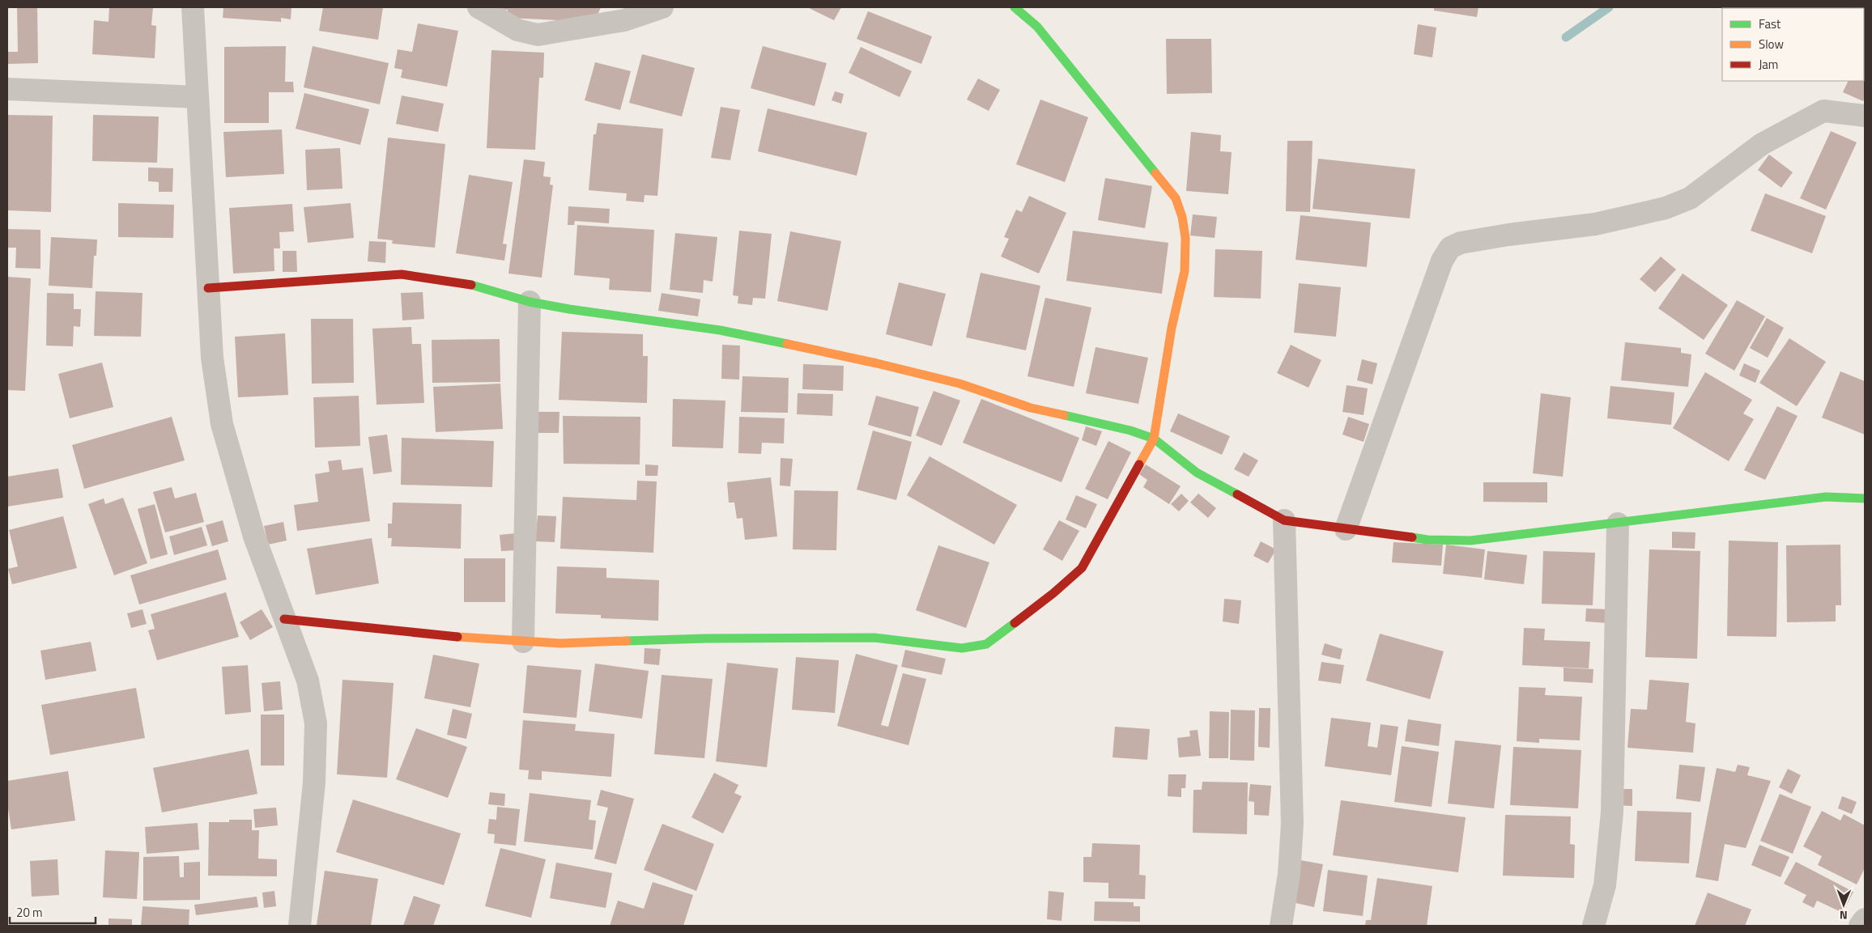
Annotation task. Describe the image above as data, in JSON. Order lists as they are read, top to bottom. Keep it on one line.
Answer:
{"legend":["Fast","Slow","Jam"],"scale_bar":"20 m","north":"bottom"}
